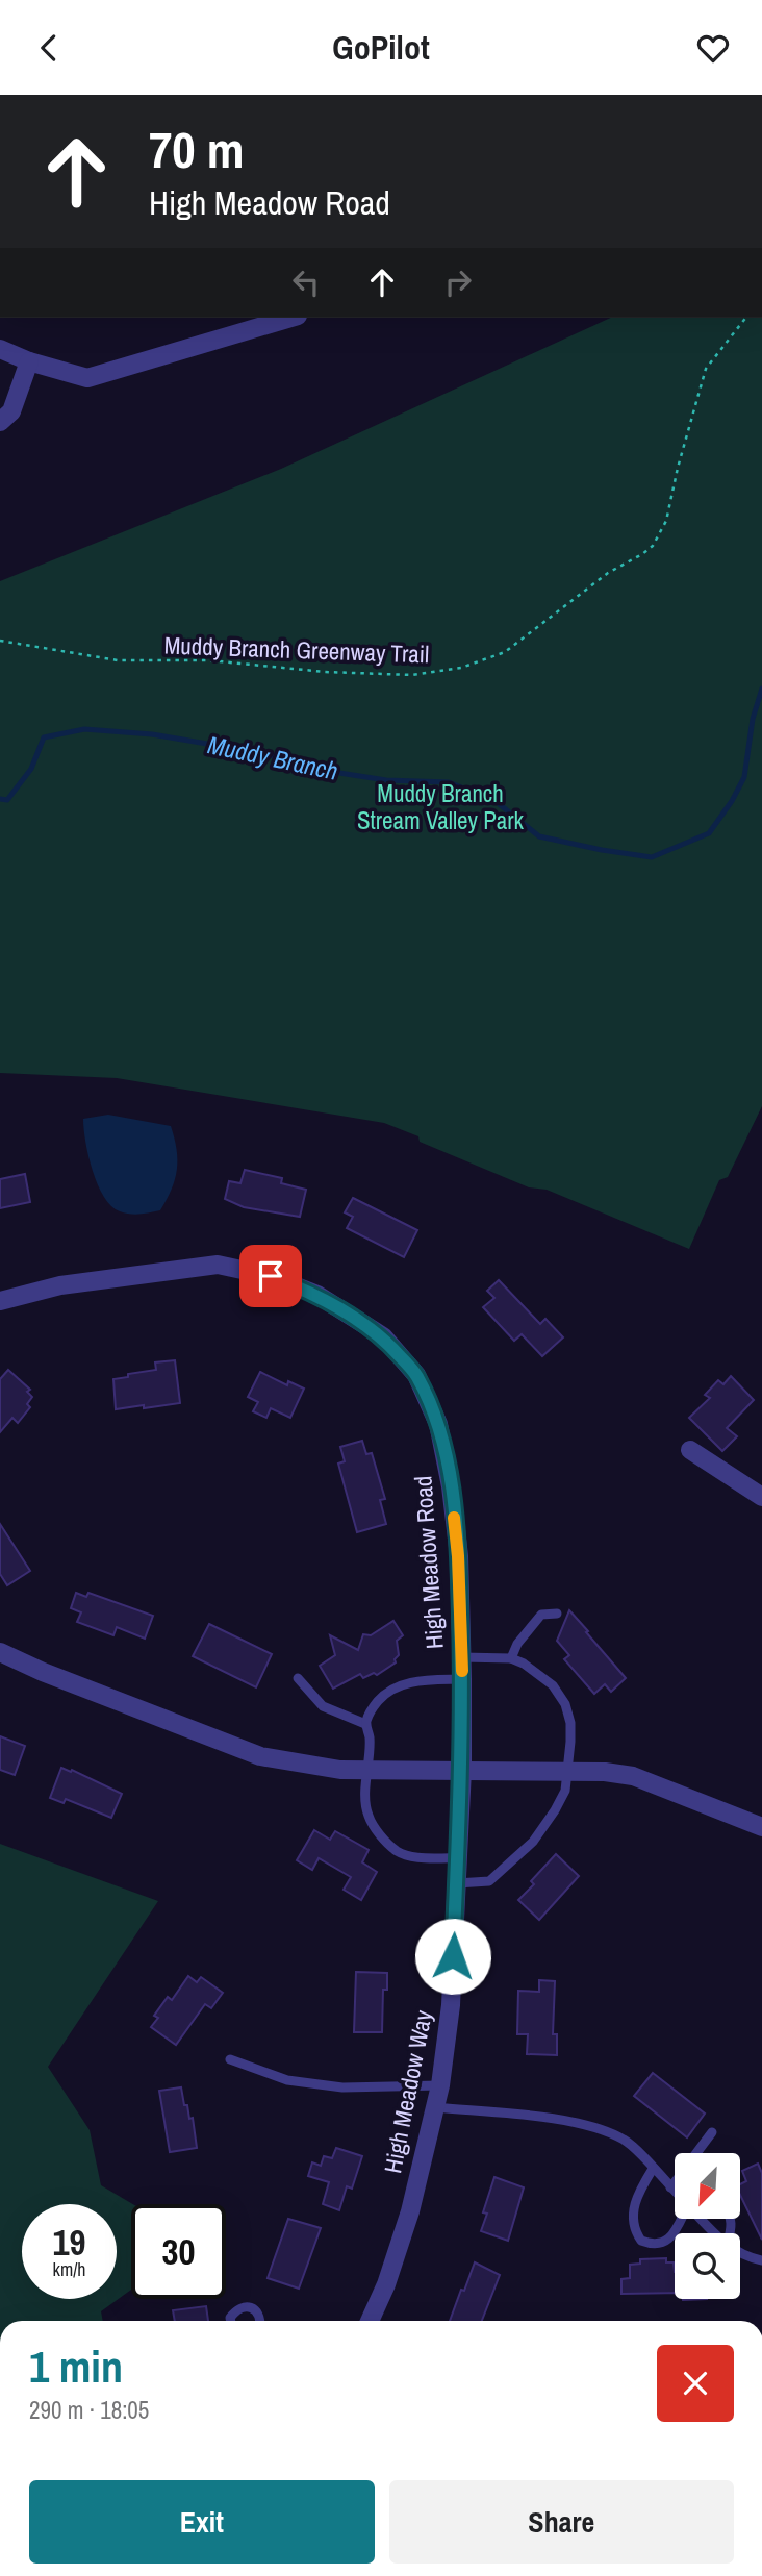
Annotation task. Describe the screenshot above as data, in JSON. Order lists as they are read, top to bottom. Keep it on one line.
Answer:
{"streets":{"street":["High Meadow Road","High Meadow Way"],"path":["Muddy Branch Greenway Trail"]},"crossings":[["High Meadow Road","High Meadow Way"]],"water":["Muddy Branch"],"parks":["Muddy Branch Stream Valley Park"],"north":"bottom left","page":{"header":"GoPilot","turn":["70 m","High Meadow Road"],"speed":"19 km/h","limit":"30","heading":["1 min","290 m · 18:05"],"buttons":["Exit","Share"]}}
